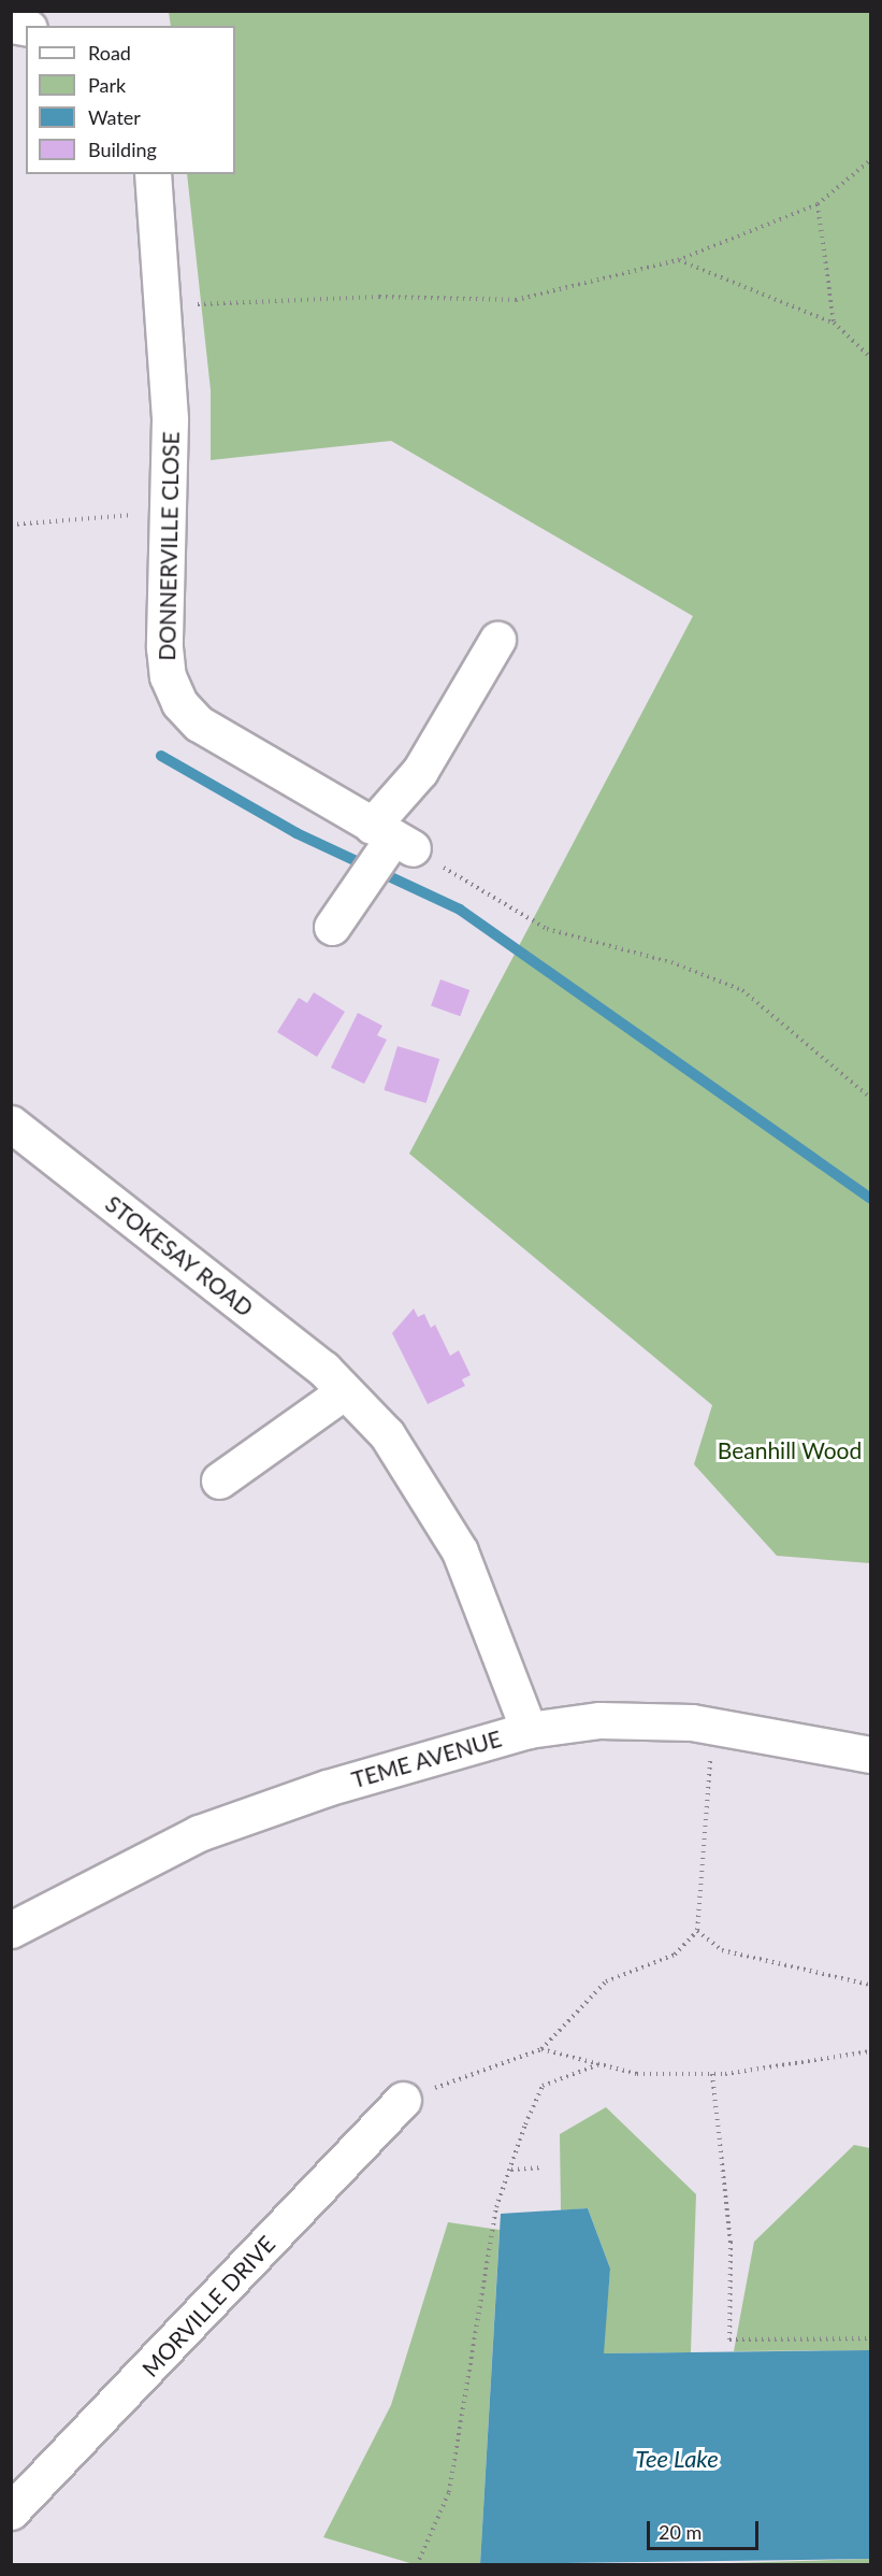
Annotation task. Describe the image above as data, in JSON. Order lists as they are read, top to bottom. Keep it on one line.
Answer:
{"streets":{"street":["DONNERVILLE CLOSE","STOKESAY ROAD","TEME AVENUE","MORVILLE DRIVE"]},"crossings":[["STOKESAY ROAD","TEME AVENUE"]],"water":["Tee Lake"],"parks":["Beanhill Wood"],"legend":["Road","Park","Water","Building"],"scale_bar":"20 m"}
